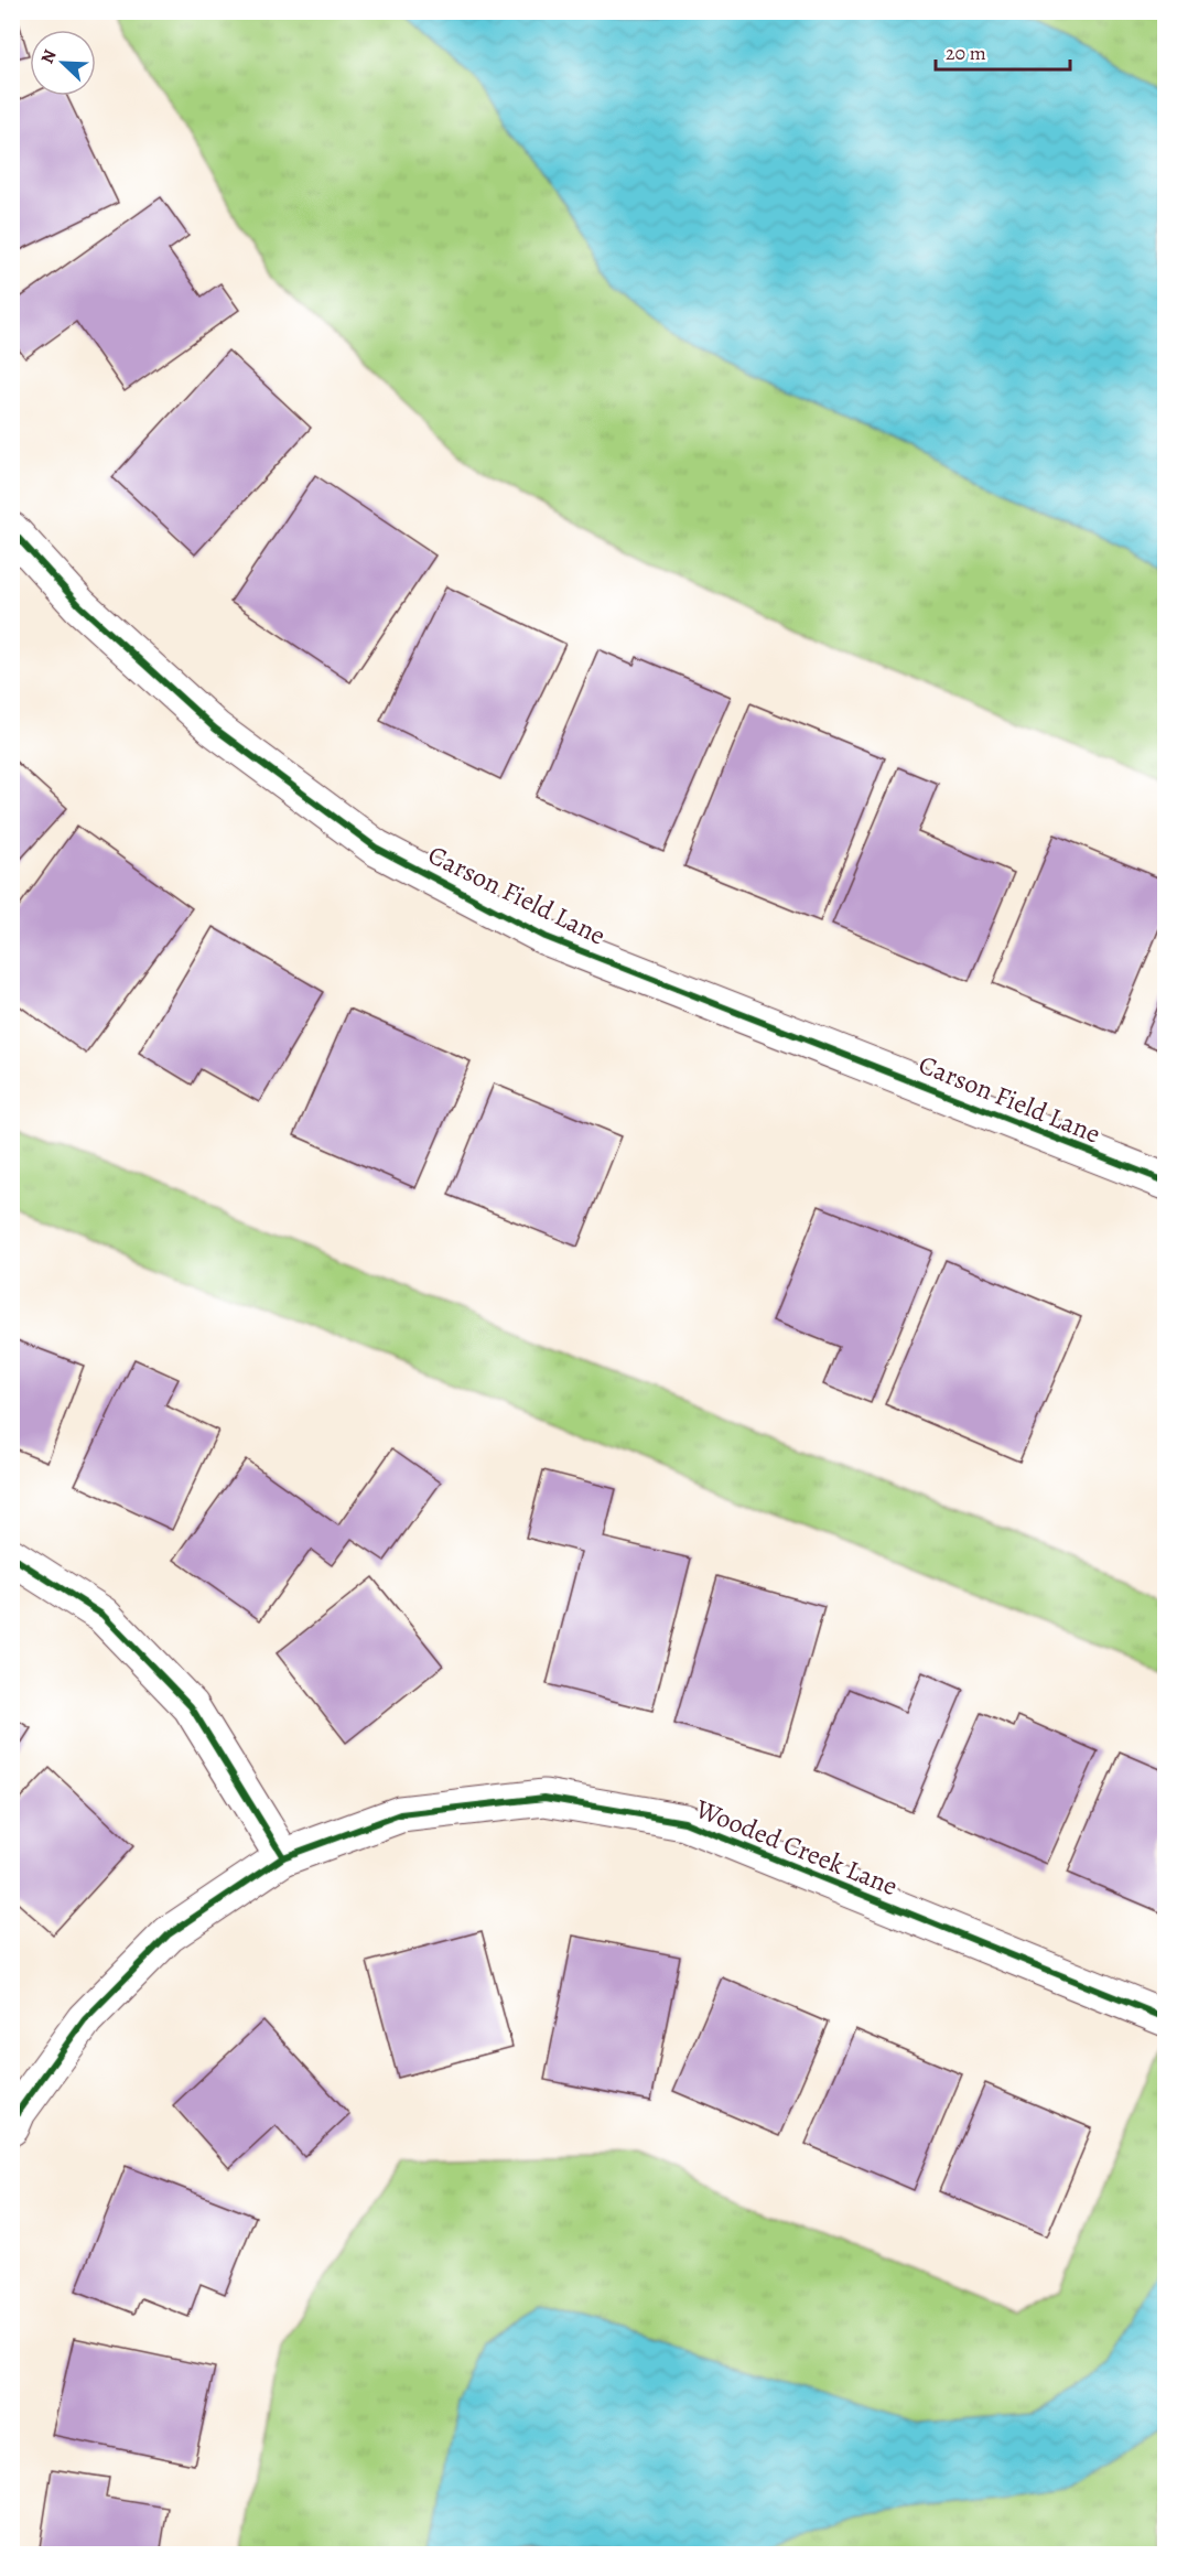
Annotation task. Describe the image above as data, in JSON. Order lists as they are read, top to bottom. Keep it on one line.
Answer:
{"streets":{"street":["Carson Field Lane","Wooded Creek Lane"]},"scale_bar":"20 m","north":"top left"}
